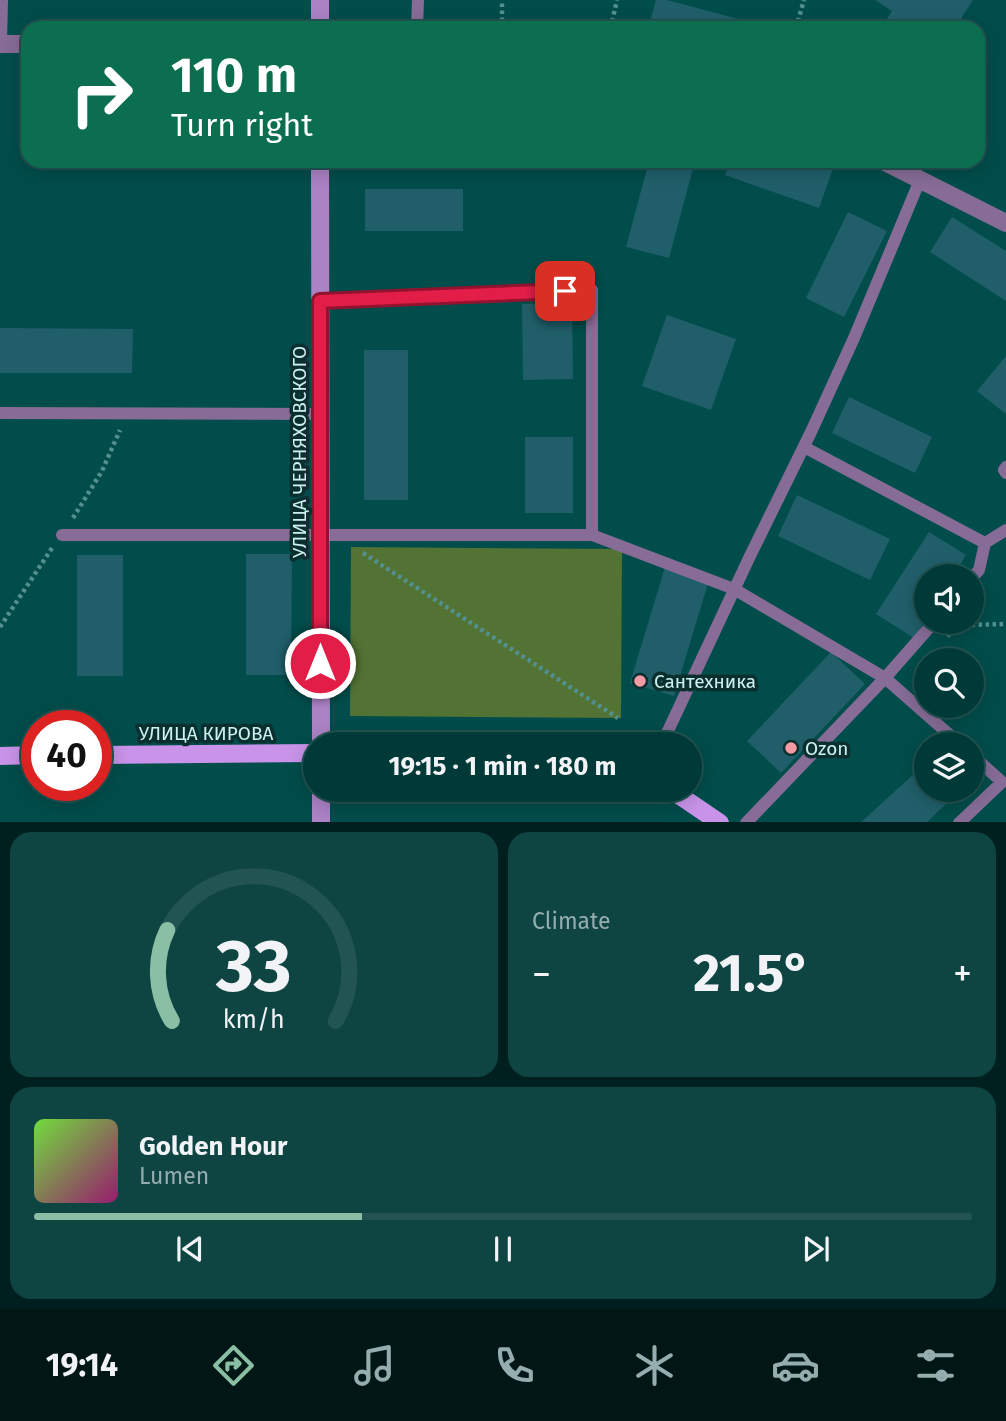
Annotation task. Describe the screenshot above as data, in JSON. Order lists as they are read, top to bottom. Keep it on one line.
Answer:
{"streets":{"main road":["УЛИЦА КИРОВА"],"street":["УЛИЦА ЧЕРНЯХОВСКОГО"]},"places":["Сантехника","Ozon"],"page":{"turn":["110 m","Turn right"],"limit":"40","trip":"19:15 · 1 min · 180 m","tile":"Climate","heat":["−","21.5°","+"],"song":["Golden Hour","Lumen"],"tabs":"19:14","gauge":["33","km/h"]}}
